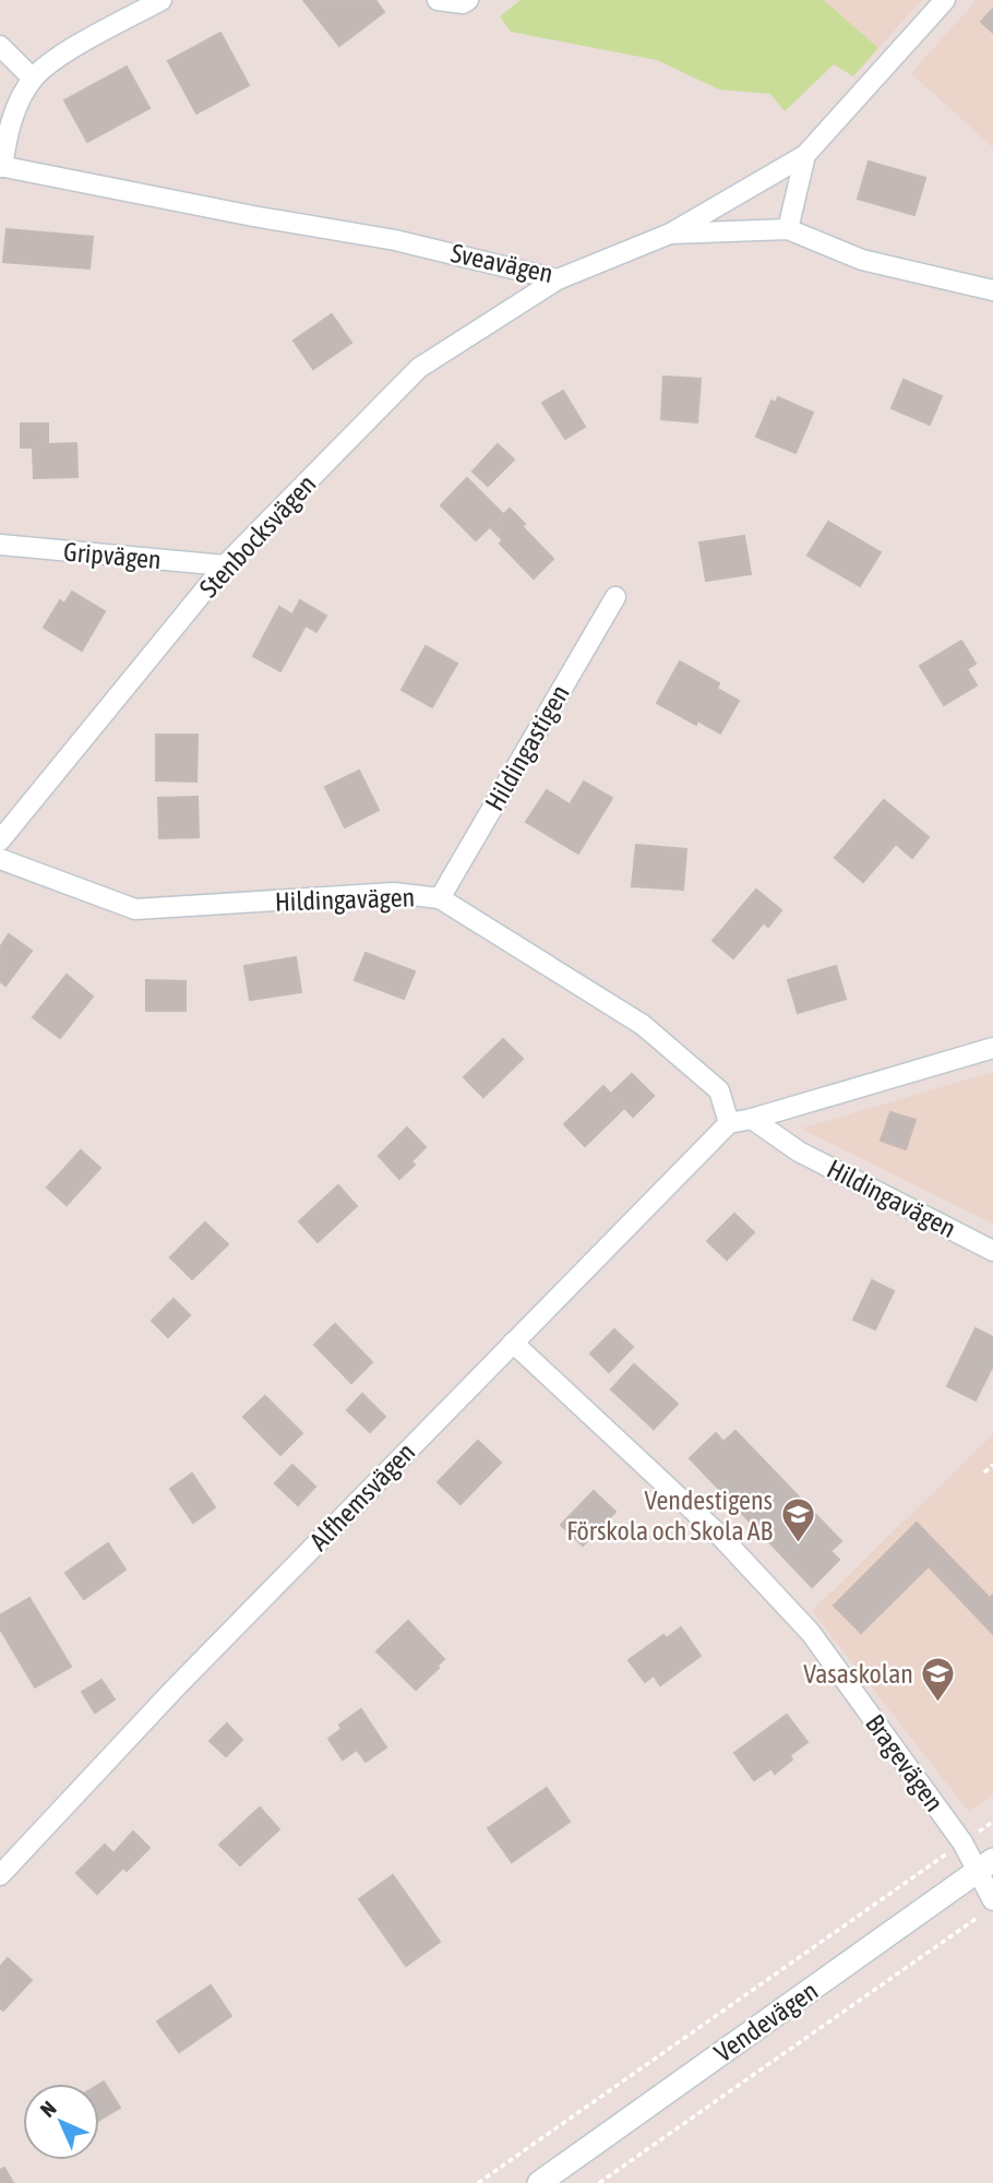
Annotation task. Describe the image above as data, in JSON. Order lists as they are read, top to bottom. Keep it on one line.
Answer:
{"streets":{"street":["Sveavägen","Stenbocksvägen","Gripvägen","Hildingastigen","Hildingavägen","Alfhemsvägen","Bragevägen","Vendevägen"]},"crossings":[["Sveavägen","Stenbocksvägen"],["Stenbocksvägen","Gripvägen"],["Hildingastigen","Hildingavägen"],["Hildingavägen","Alfhemsvägen"],["Alfhemsvägen","Bragevägen"],["Bragevägen","Vendevägen"]],"places":{"school or university":["Vendestigens Förskola och Skola AB","Vasaskolan"]},"north":"top left"}
